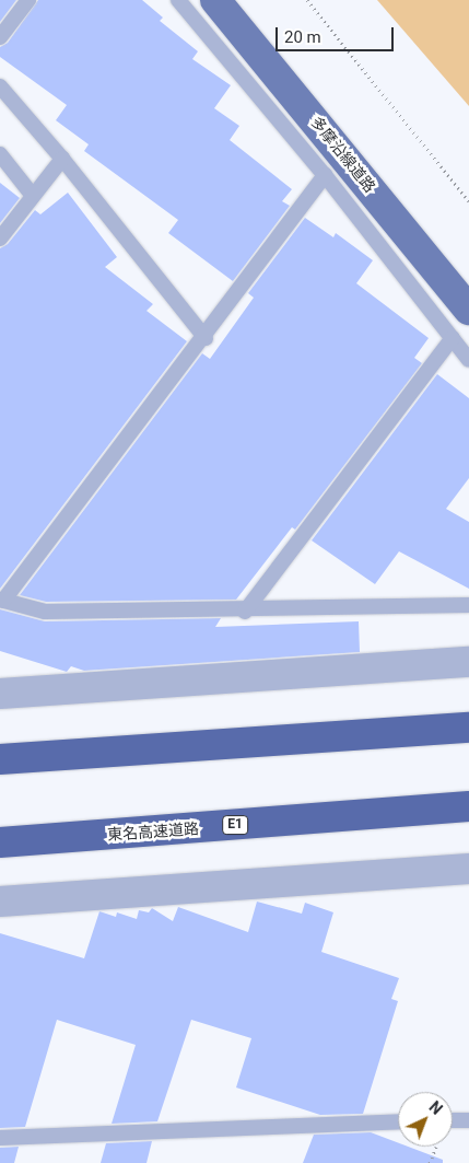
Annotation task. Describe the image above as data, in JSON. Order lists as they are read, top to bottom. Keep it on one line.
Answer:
{"streets":{"highway":["E1","東名高速道路"],"main road":["多摩沿線道路"]},"scale_bar":"20 m","north":"top right"}
